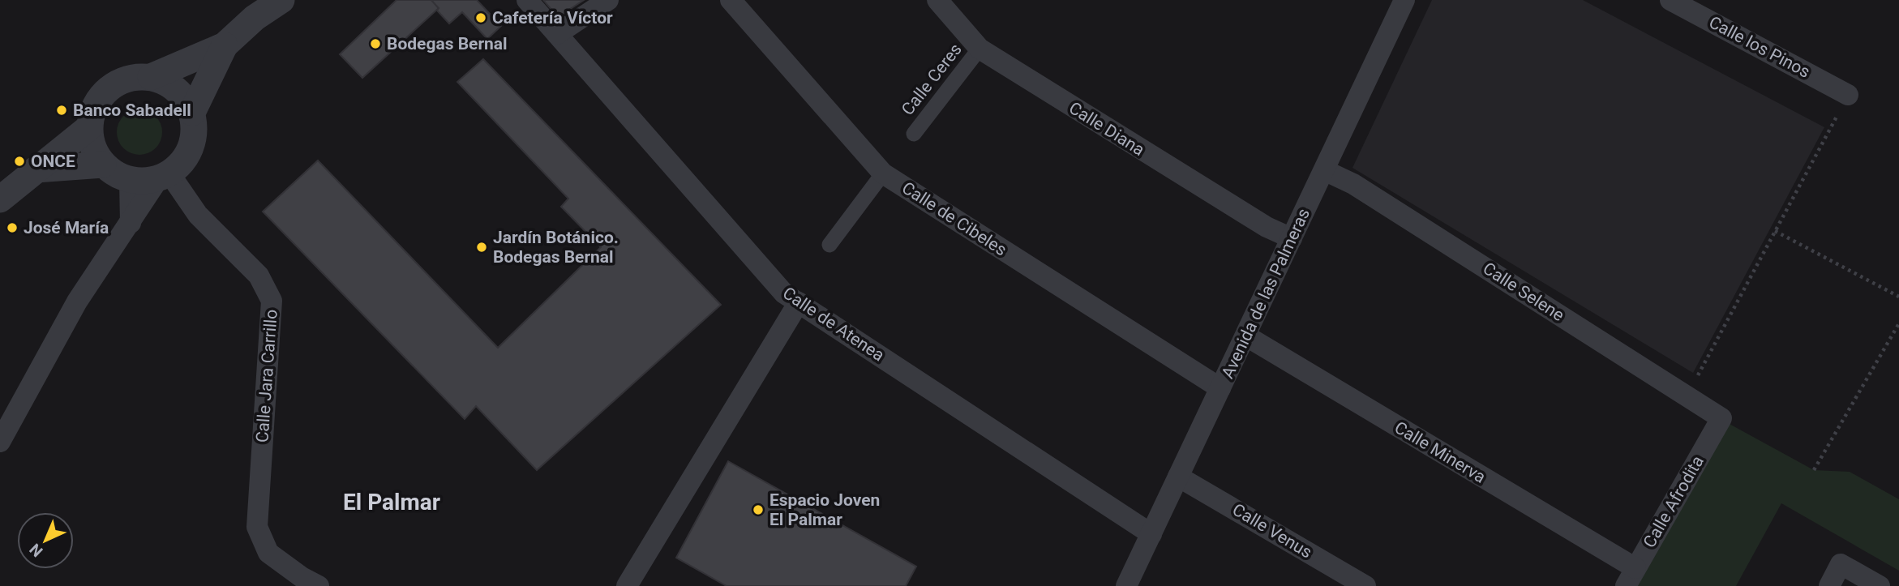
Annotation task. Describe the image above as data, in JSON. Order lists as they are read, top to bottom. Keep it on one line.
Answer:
{"streets":{"street":["Calle los Pinos","Calle Ceres","Calle Diana","Calle de Cibeles","Calle Selene","Avenida de las Palmeras","Calle de Atenea","Calle Jara Carrillo","Calle Minerva","Calle Afrodita","Calle Venus"]},"crossings":[["Calle Ceres","Calle Diana"],["Calle Diana","Avenida de las Palmeras"],["Calle de Cibeles","Avenida de las Palmeras"],["Calle Selene","Avenida de las Palmeras"],["Calle Selene","Calle Afrodita"],["Avenida de las Palmeras","Calle de Atenea"],["Avenida de las Palmeras","Calle Minerva"],["Avenida de las Palmeras","Calle Venus"],["Calle Minerva","Calle Afrodita"]],"districts":["El Palmar"],"places":["Cafetería Víctor","Bodegas Bernal","Banco Sabadell","ONCE","José María","Jardín Botánico. Bodegas Bernal","Espacio Joven El Palmar"],"north":"bottom left"}
